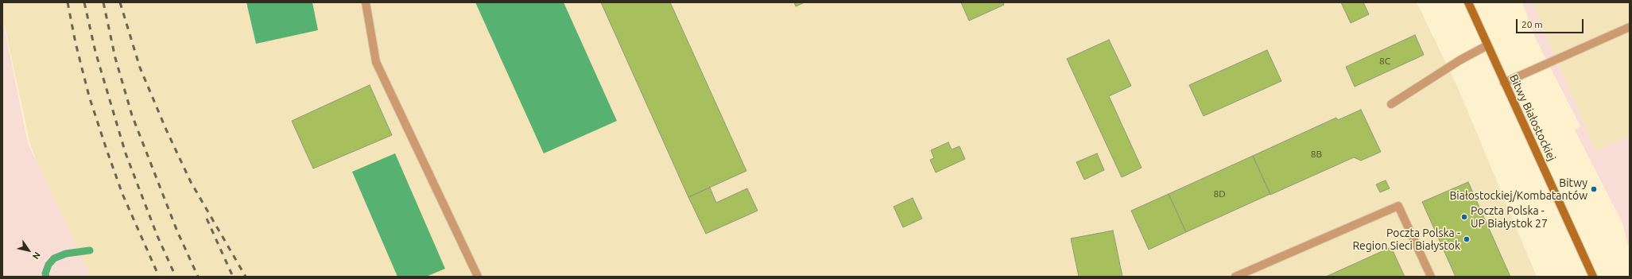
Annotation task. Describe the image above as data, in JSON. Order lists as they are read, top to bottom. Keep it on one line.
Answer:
{"streets":{"street":["Bitwy Białostockiej"]},"places":["Bitwy Białostockiej/Kombatantów","Poczta Polska - UP Białystok 27","Poczta Polska - Region Sieci Białystok"],"house_numbers":["8C","8B","8D"],"scale_bar":"20 m","north":"bottom right"}
